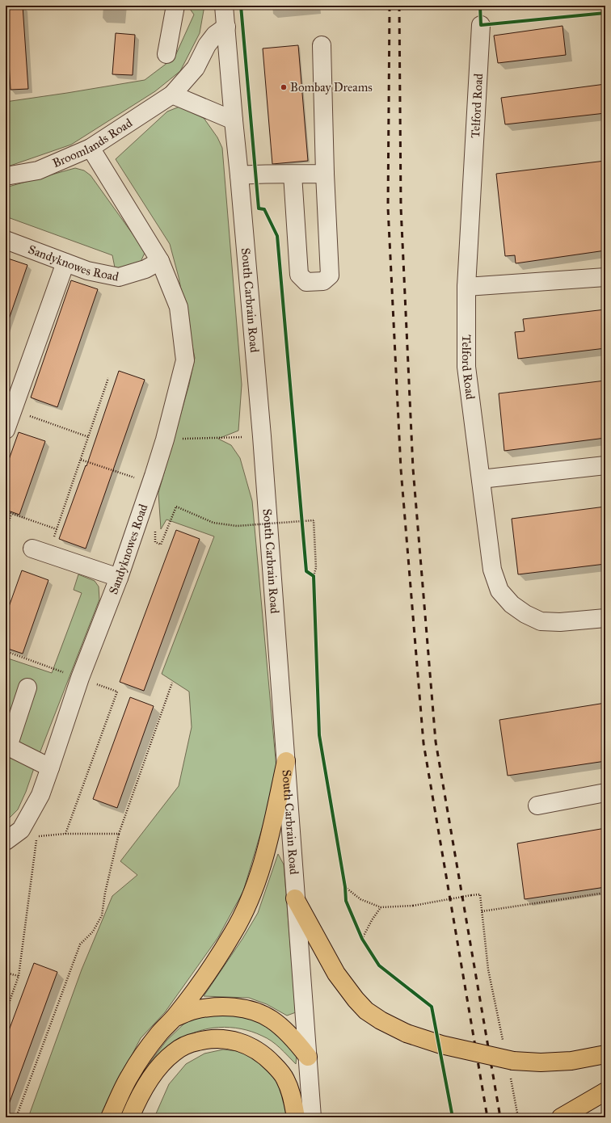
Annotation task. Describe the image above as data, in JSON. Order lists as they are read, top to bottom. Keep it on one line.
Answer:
{"streets":{"street":["Telford Road","Broomlands Road","Sandyknowes Road","South Carbrain Road"]},"crossings":[["Broomlands Road","Sandyknowes Road"],["Broomlands Road","South Carbrain Road"]],"places":["Bombay Dreams"]}
